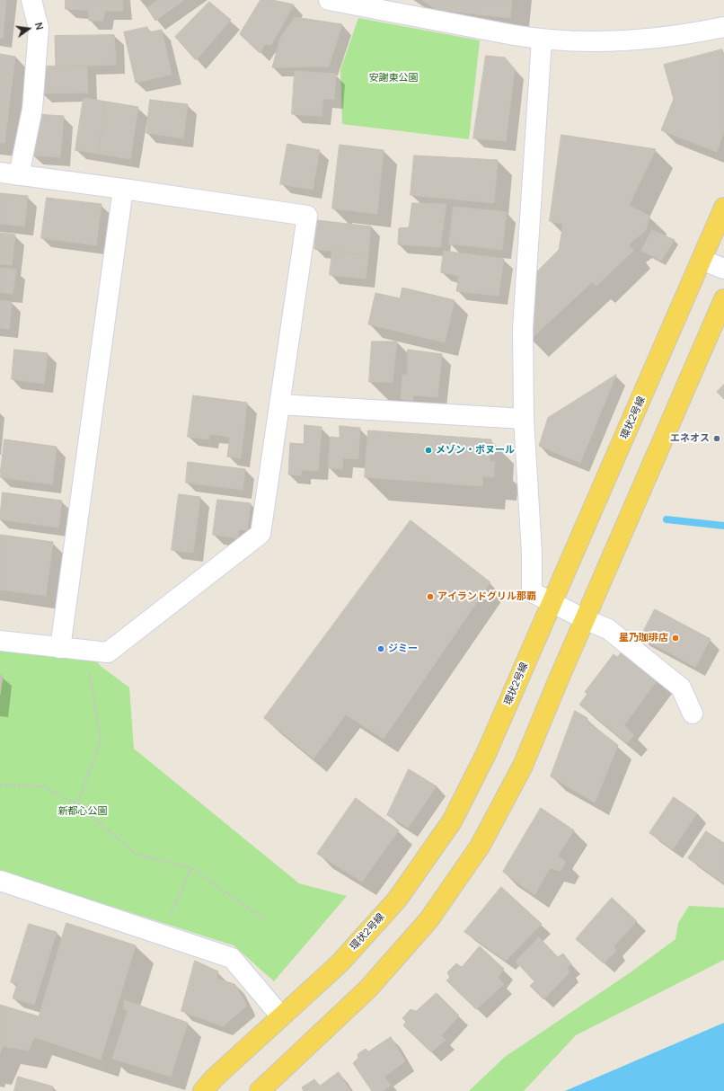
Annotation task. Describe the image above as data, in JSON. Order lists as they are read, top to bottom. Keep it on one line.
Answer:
{"streets":{"main road":["環状2号線"]},"parks":["安謝東公園","新都心公園"],"places":["エネオス","メゾン・ボヌール","アイランドグリル那覇","星乃珈琲店","ジミー"],"north":"right"}
